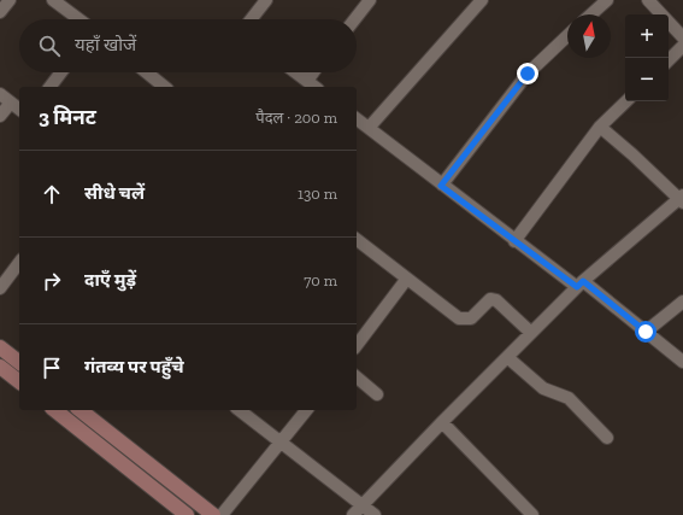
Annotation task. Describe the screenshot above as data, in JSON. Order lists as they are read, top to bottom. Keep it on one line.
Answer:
{"north":"top","page":{"map_buttons":["+","−"],"search":"यहाँ खोजें","heading":["3 मिनट","पैदल · 200 m"],"list":[["सीधे चलें","130 m"],["दाएँ मुड़ें","70 m"],"गंतव्य पर पहुँचे"]}}
